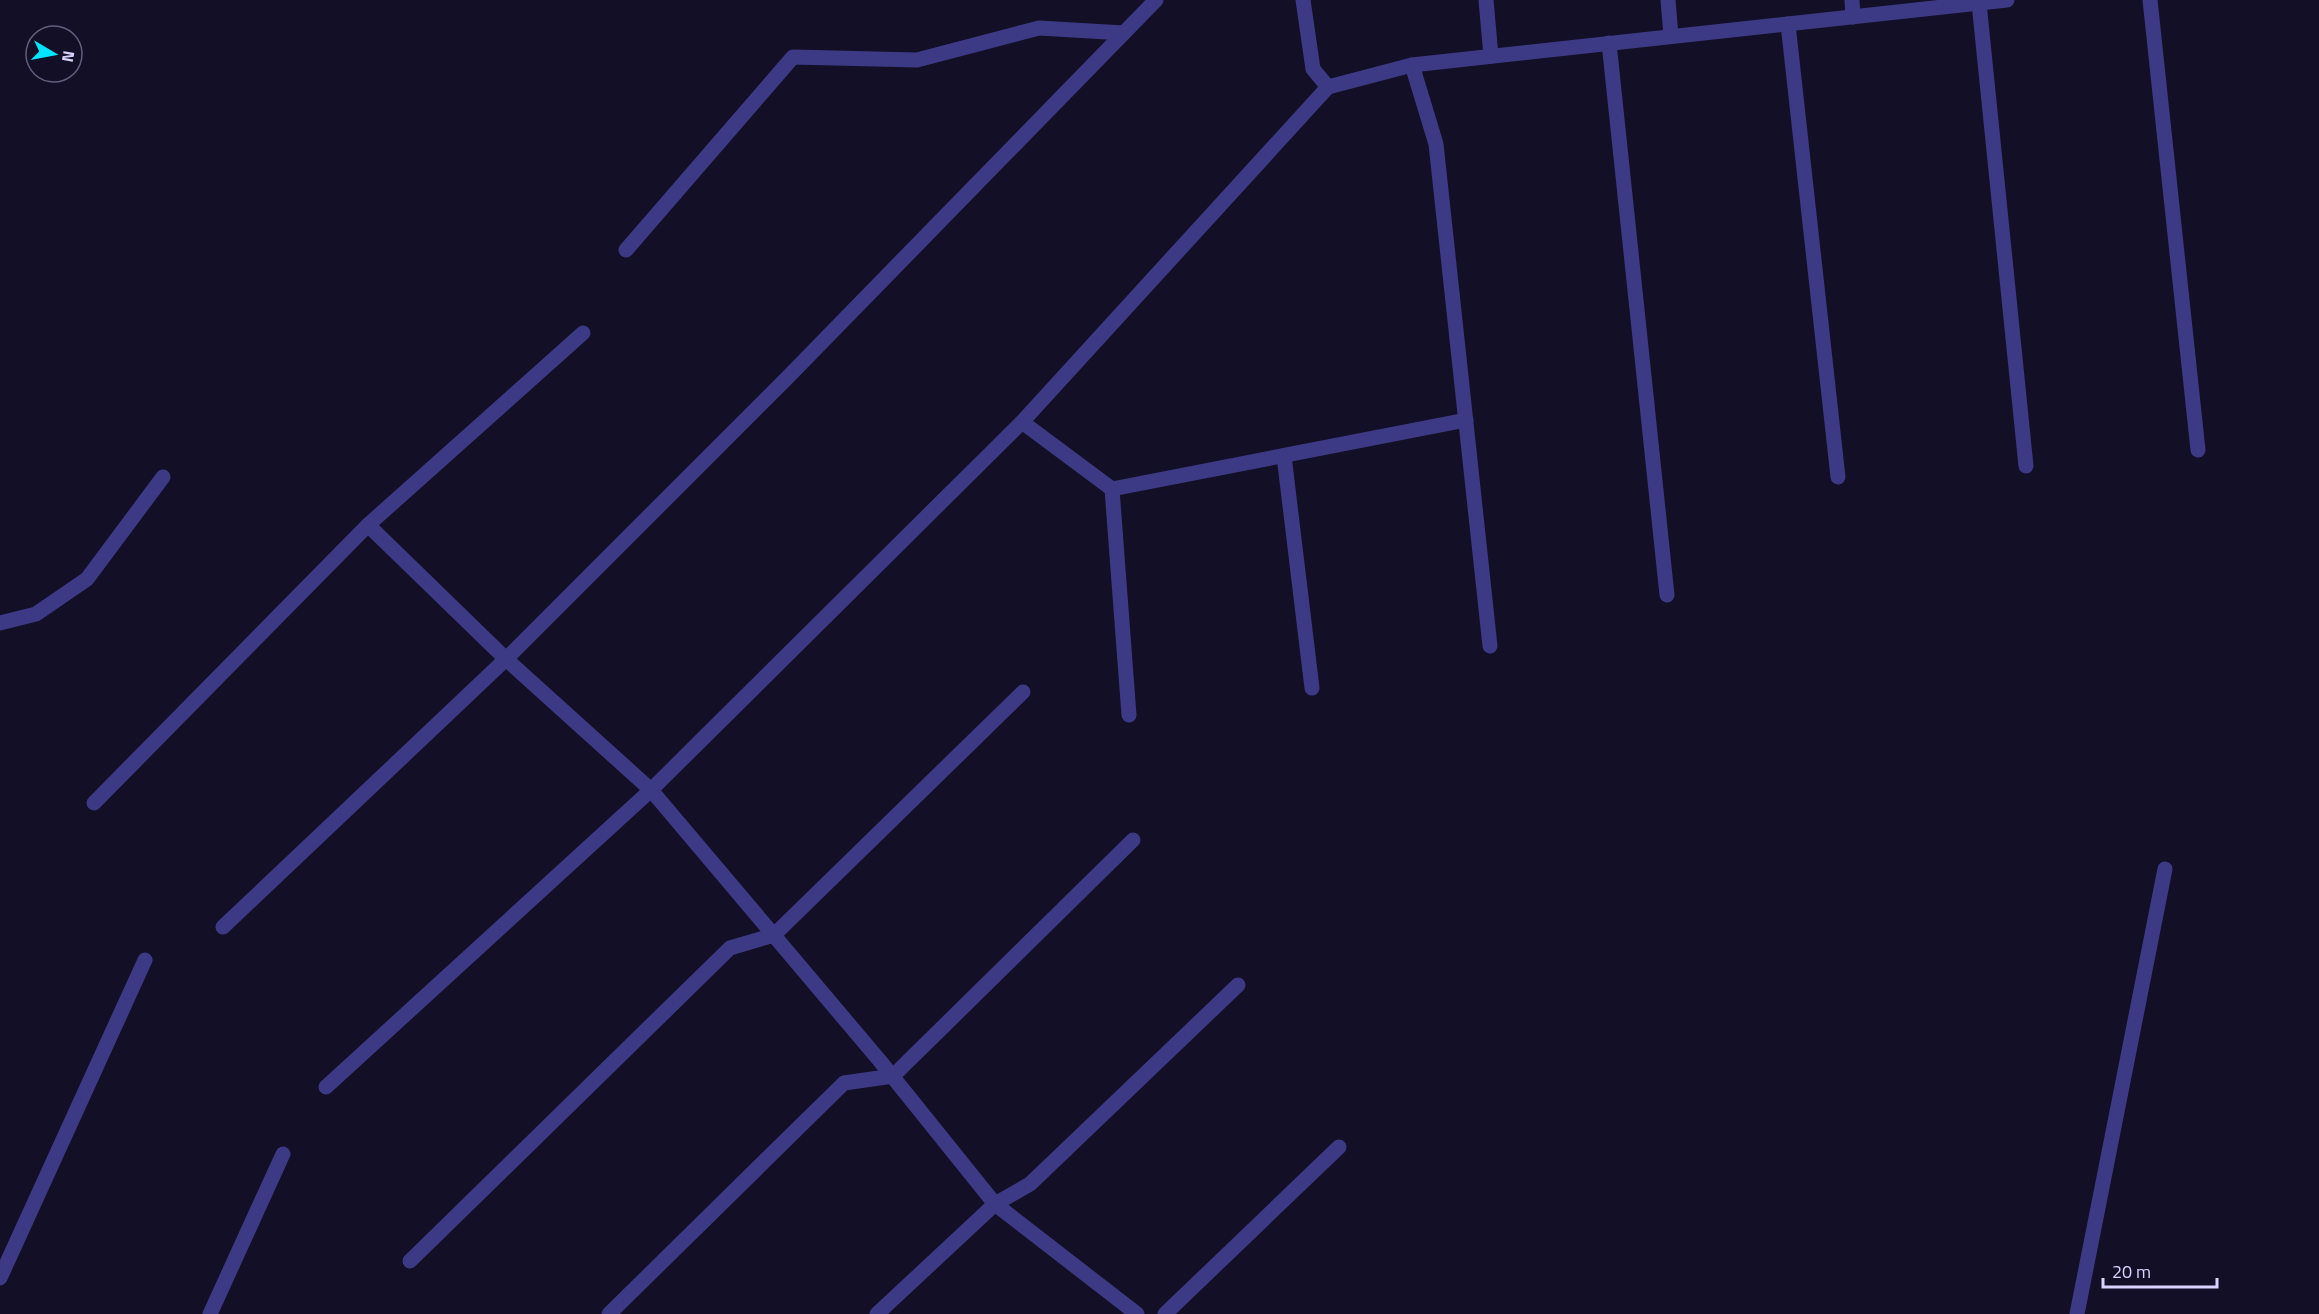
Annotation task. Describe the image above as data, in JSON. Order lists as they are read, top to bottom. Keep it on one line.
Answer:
{"scale_bar":"20 m","north":"right"}
